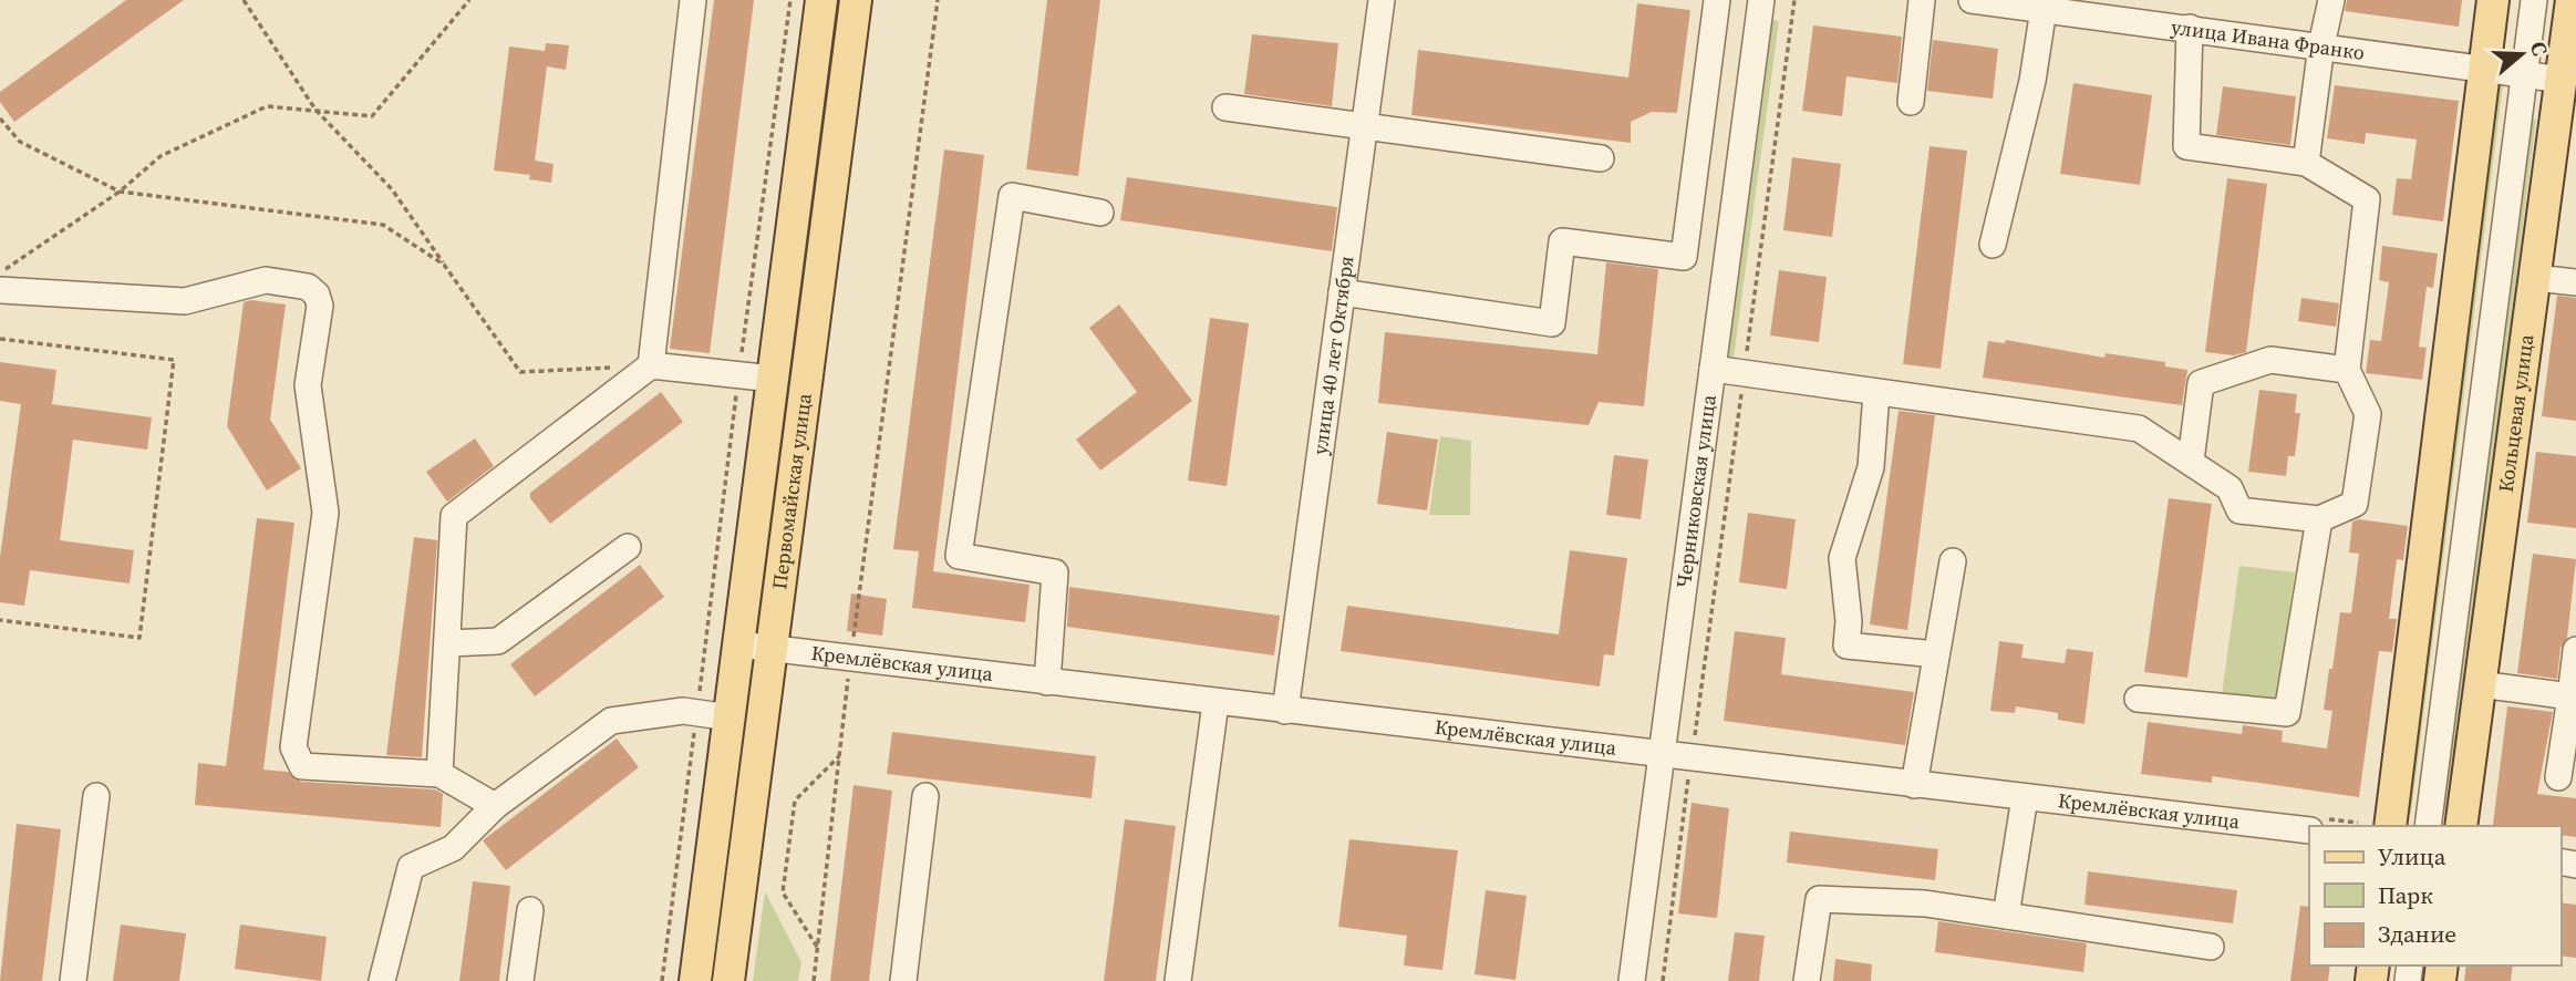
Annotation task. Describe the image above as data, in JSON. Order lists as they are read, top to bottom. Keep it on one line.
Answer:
{"streets":{"main road":["Кольцевая улица","Первомайская улица"],"street":["улица Ивана Франко","улица 40 лет Октября","Черниковская улица","Кремлёвская улица"]},"crossings":[["улица Ивана Франко","Кольцевая улица"],["улица 40 лет Октября","Кремлёвская улица"],["Первомайская улица","Кремлёвская улица"],["Черниковская улица","Кремлёвская улица"]],"legend":["Улица","Парк","Здание"],"north":"right"}
